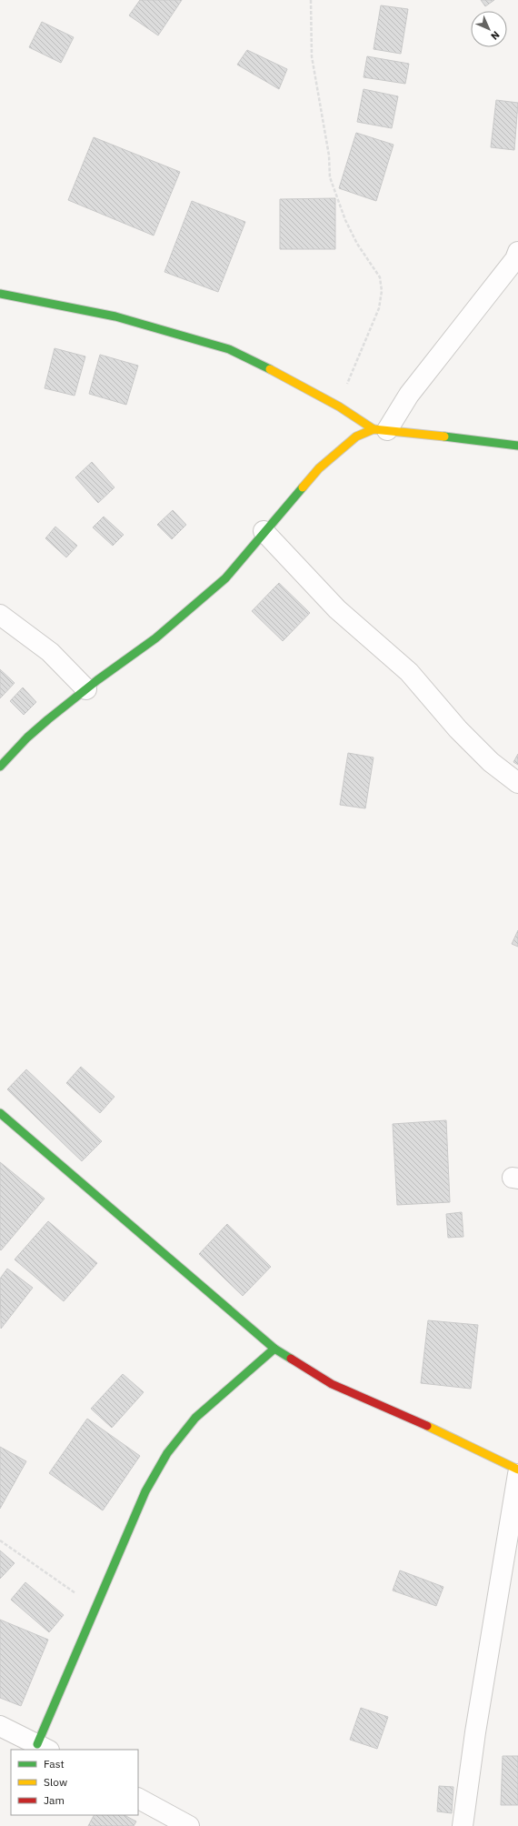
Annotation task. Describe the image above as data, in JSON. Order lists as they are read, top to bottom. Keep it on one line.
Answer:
{"legend":["Fast","Slow","Jam"],"north":"bottom right"}
